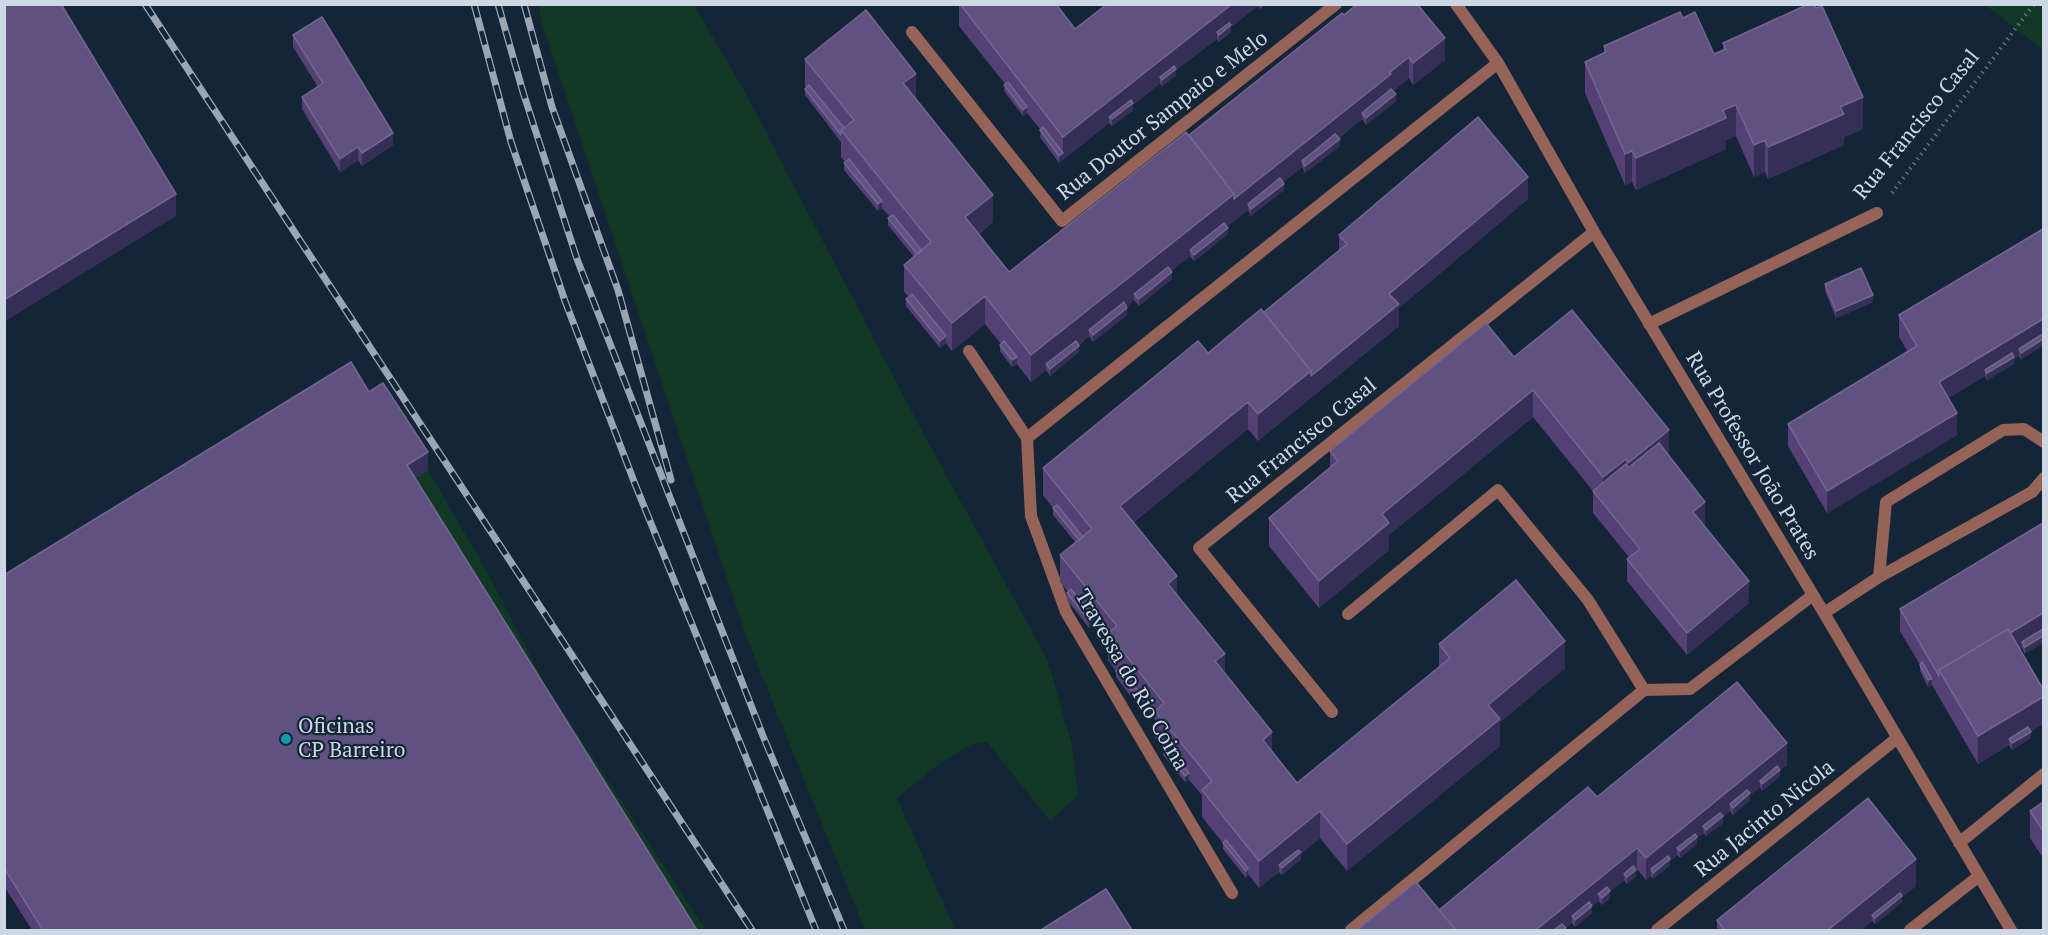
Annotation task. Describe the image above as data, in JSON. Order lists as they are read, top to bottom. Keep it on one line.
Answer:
{"streets":{"street":["Rua Doutor Sampaio e Melo","Rua Francisco Casal","Rua Professor João Prates","Travessa do Rio Coina","Rua Jacinto Nicola"]},"crossings":[["Rua Francisco Casal","Rua Professor João Prates"],["Rua Professor João Prates","Rua Jacinto Nicola"]],"places":["Oficinas CP Barreiro"]}
